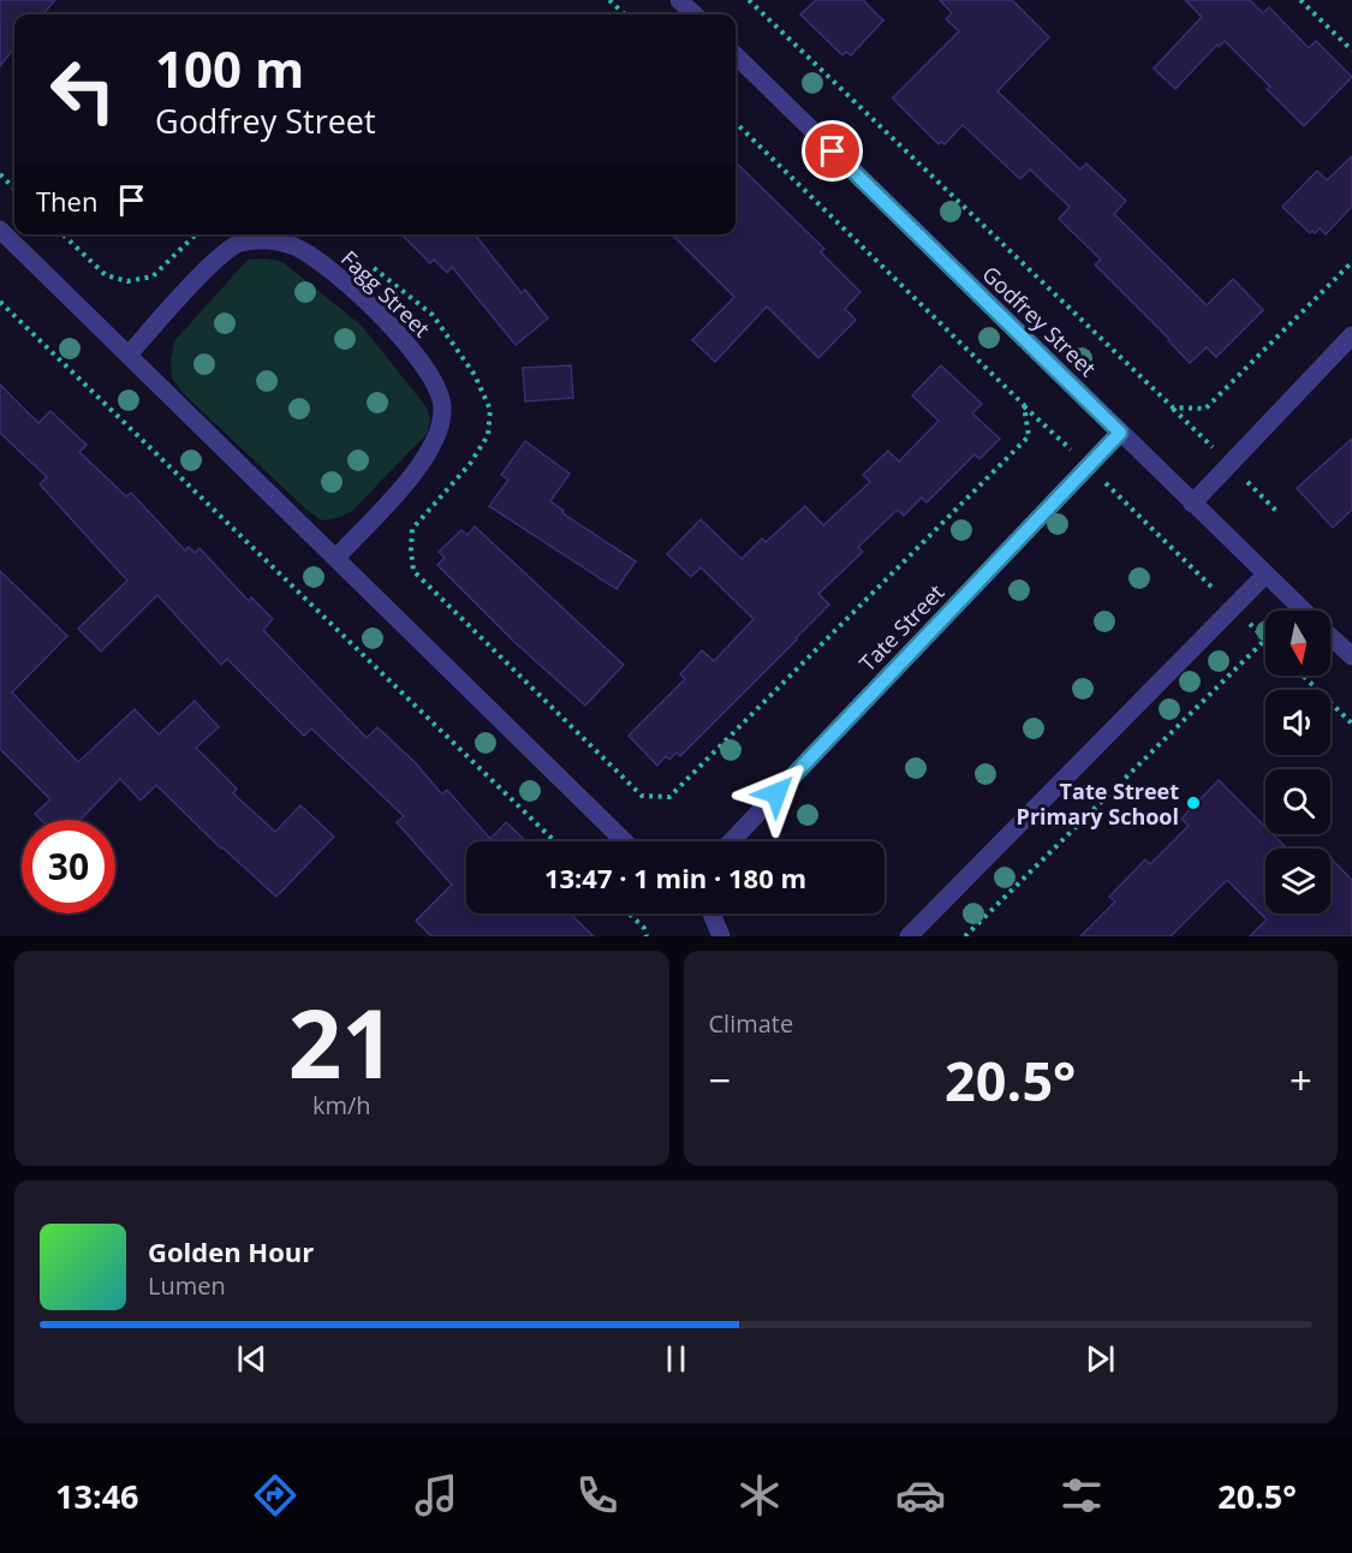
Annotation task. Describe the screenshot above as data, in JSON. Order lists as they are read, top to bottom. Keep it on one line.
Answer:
{"streets":{"street":["Fagg Street","Godfrey Street","Tate Street"]},"crossings":[["Godfrey Street","Tate Street"]],"places":["Tate Street Primary School"],"north":"bottom","page":{"turn":["100 m","Godfrey Street"],"then":"Then","limit":"30","trip":"13:47 · 1 min · 180 m","tile":[["21","km/h"],"Climate"],"heat":["−","20.5°","+"],"song":["Golden Hour","Lumen"],"tabs":["13:46","20.5°"]}}
